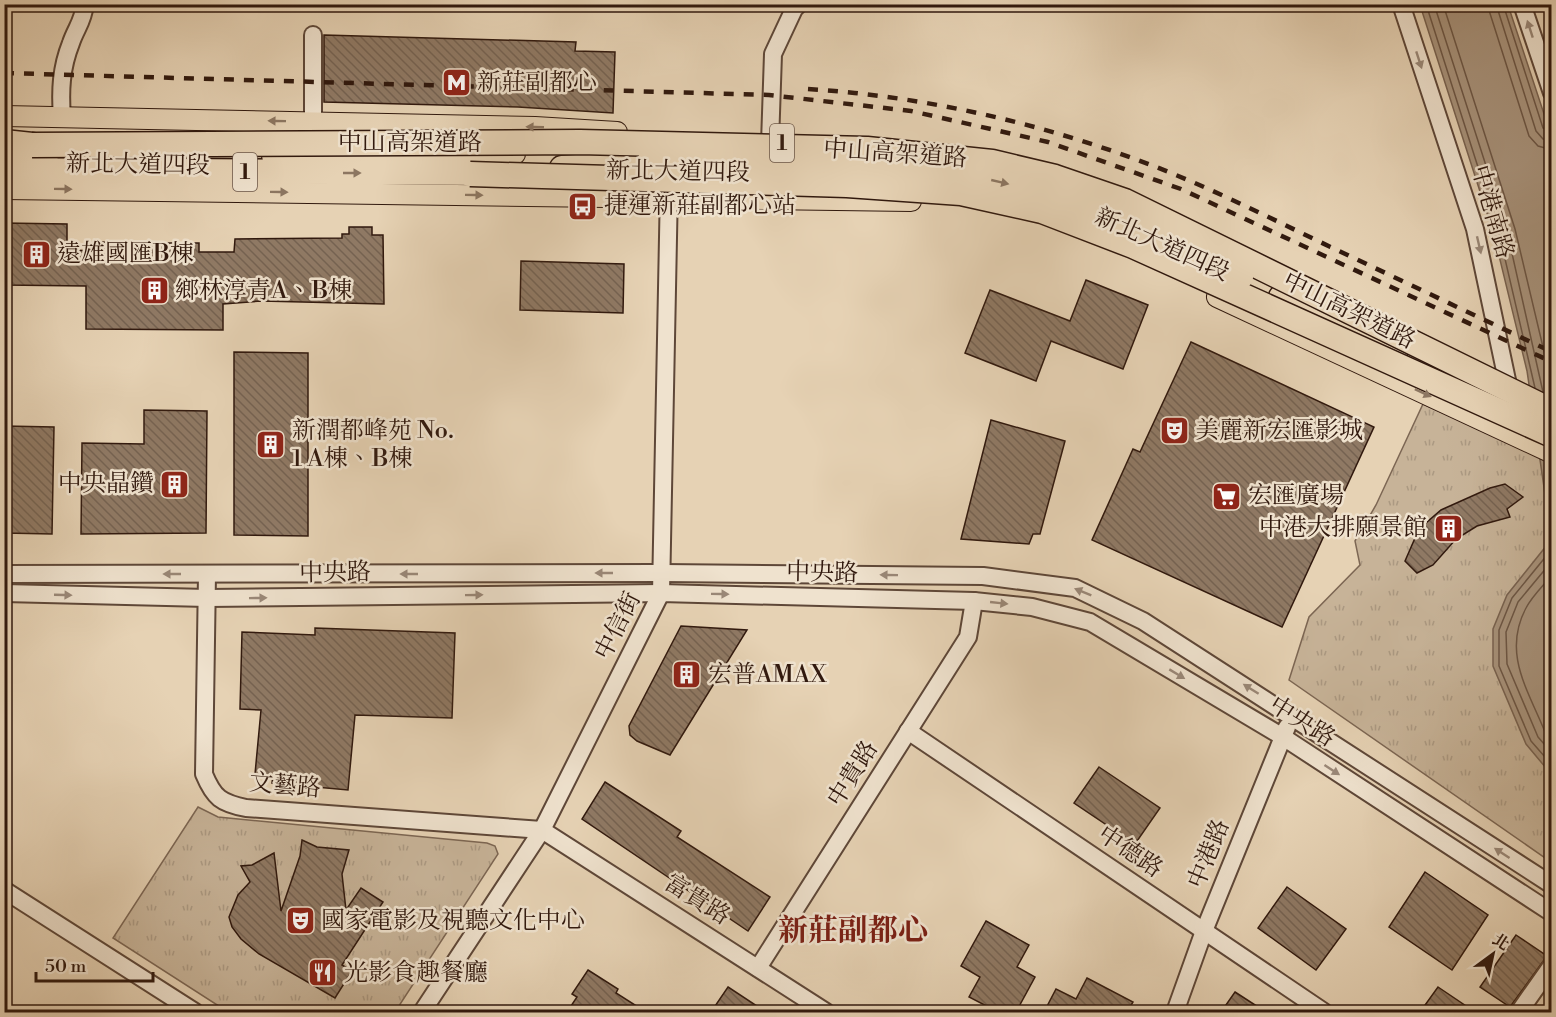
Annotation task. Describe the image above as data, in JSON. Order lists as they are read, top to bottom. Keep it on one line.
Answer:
{"streets":{"highway":["中山高架道路","1"],"main road":["新北大道四段"],"street":["中港南路","中央路","中信街","中貴路","文藝路","中德路","中港路","富貴路"]},"crossings":[["中山高架道路","新北大道四段"],["新北大道四段","中港南路"],["新北大道四段","中信街"],["中央路","中信街"],["中央路","中貴路"],["中央路","文藝路"],["中央路","中港路"],["中信街","文藝路"],["中信街","富貴路"],["中貴路","中德路"],["中貴路","富貴路"],["文藝路","富貴路"],["中德路","中港路"]],"one_way":["中港南路"],"districts":["新莊副都心"],"places":{"metro station":["新莊副都心"],"bus stop":["捷運新莊副都心站"],"building":["遠雄國匯B棟","鄉林淳青A、B棟","新潤都峰苑 No. 1 A棟、B棟","中央晶鑽","中港大排願景館","宏普AMAX"],"theatre":["美麗新宏匯影城","國家電影及視聽文化中心"],"supermarket":["宏匯廣場"],"restaurant":["光影食趣餐廳"]},"scale_bar":"50 m","north":"top right"}
